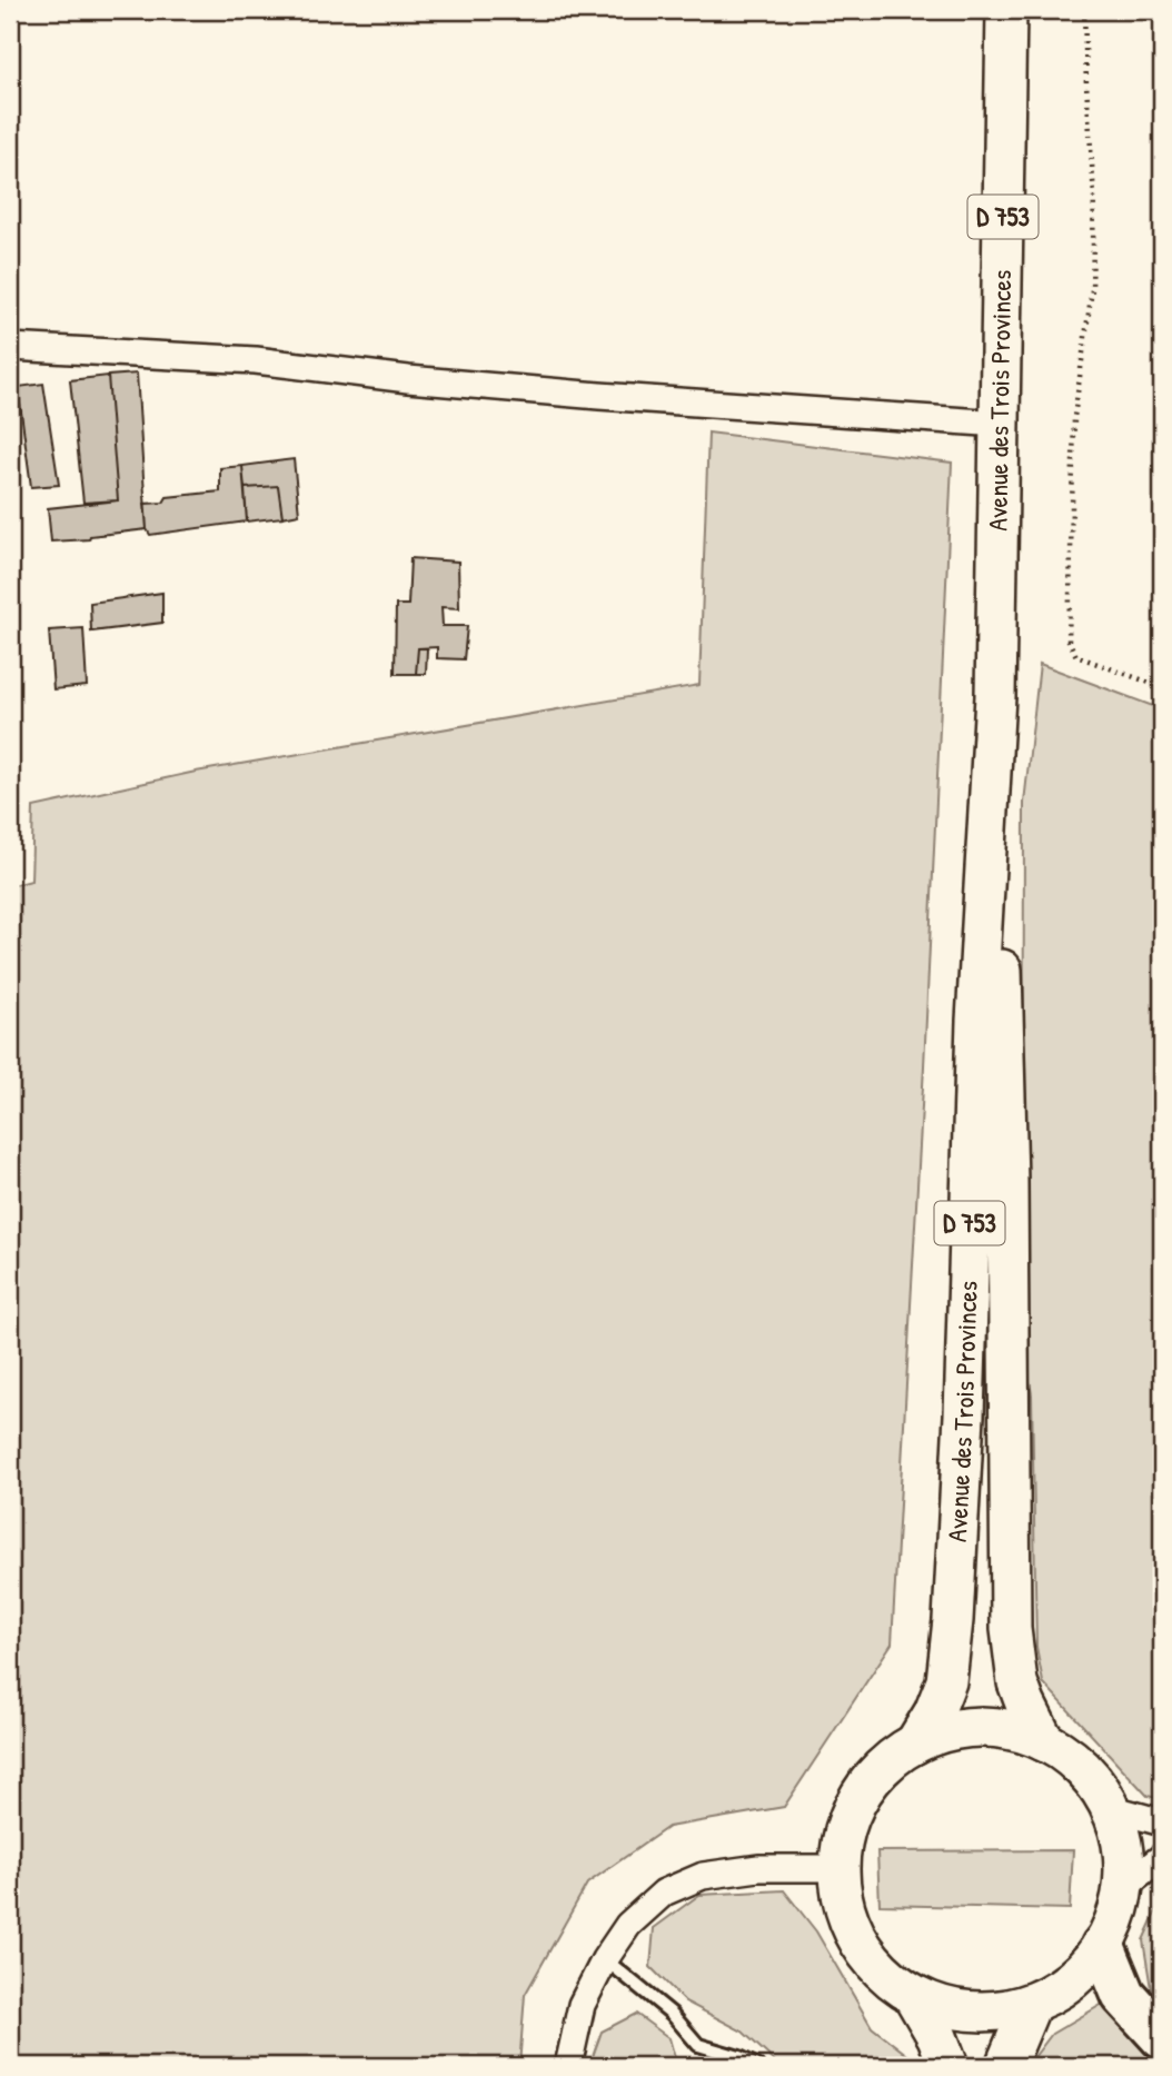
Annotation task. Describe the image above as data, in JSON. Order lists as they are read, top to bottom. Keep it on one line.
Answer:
{"streets":{"main road":["D 753","Avenue des Trois Provinces"]}}
